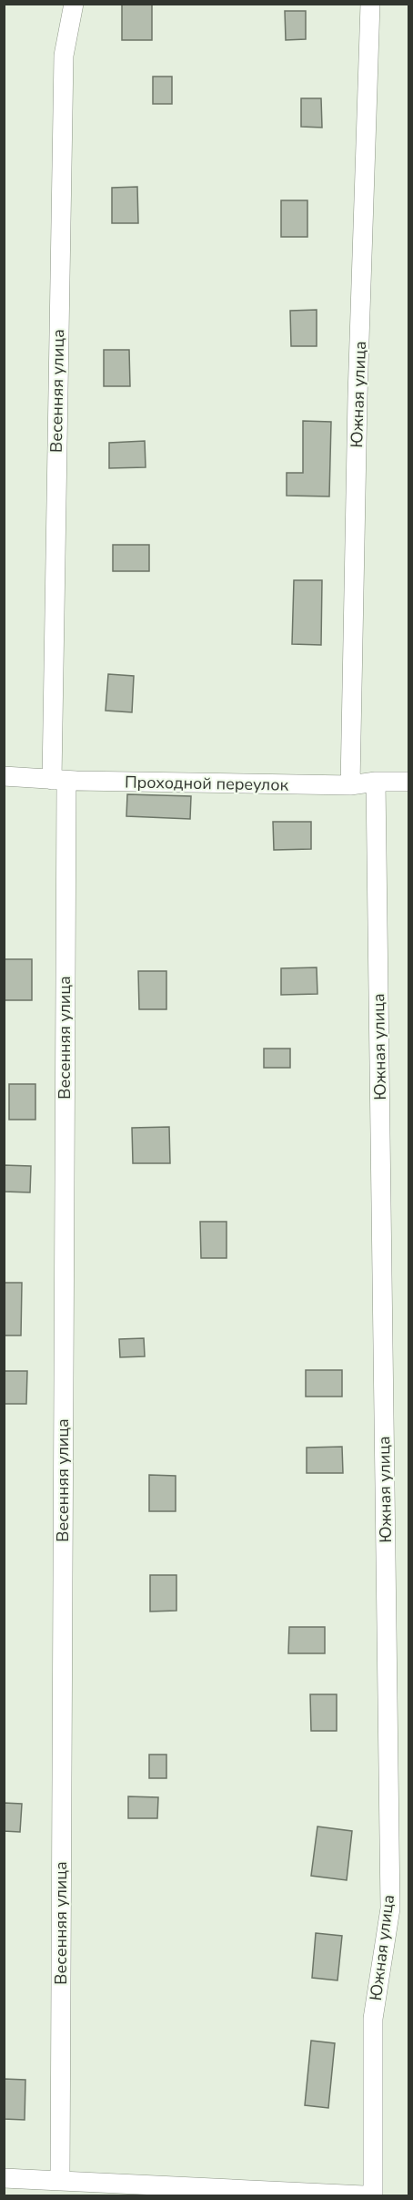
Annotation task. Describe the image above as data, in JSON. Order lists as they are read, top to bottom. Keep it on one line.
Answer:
{"streets":{"street":["Весенняя улица","Южная улица","Проходной переулок"]},"crossings":[["Весенняя улица","Проходной переулок"],["Южная улица","Проходной переулок"]]}
